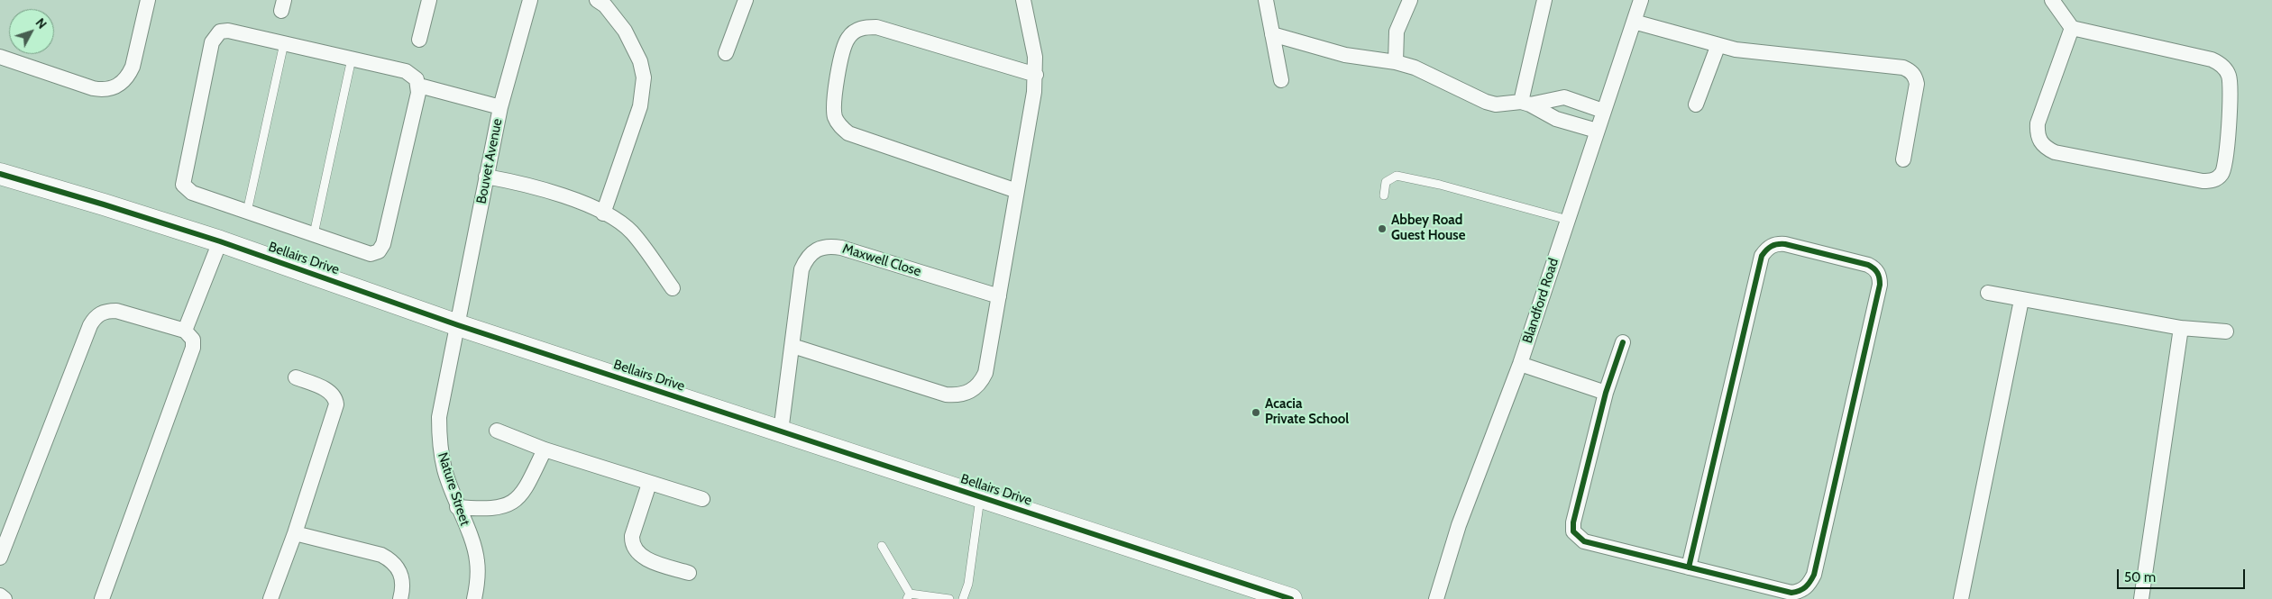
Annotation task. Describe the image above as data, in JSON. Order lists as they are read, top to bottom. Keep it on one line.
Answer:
{"streets":{"street":["Bouvet Avenue","Bellairs Drive","Maxwell Close","Blandford Road","Nature Street"]},"crossings":[["Bouvet Avenue","Bellairs Drive"],["Bouvet Avenue","Nature Street"],["Bellairs Drive","Maxwell Close"],["Bellairs Drive","Nature Street"]],"places":["Abbey Road Guest House","Acacia Private School"],"scale_bar":"50 m","north":"top right"}
